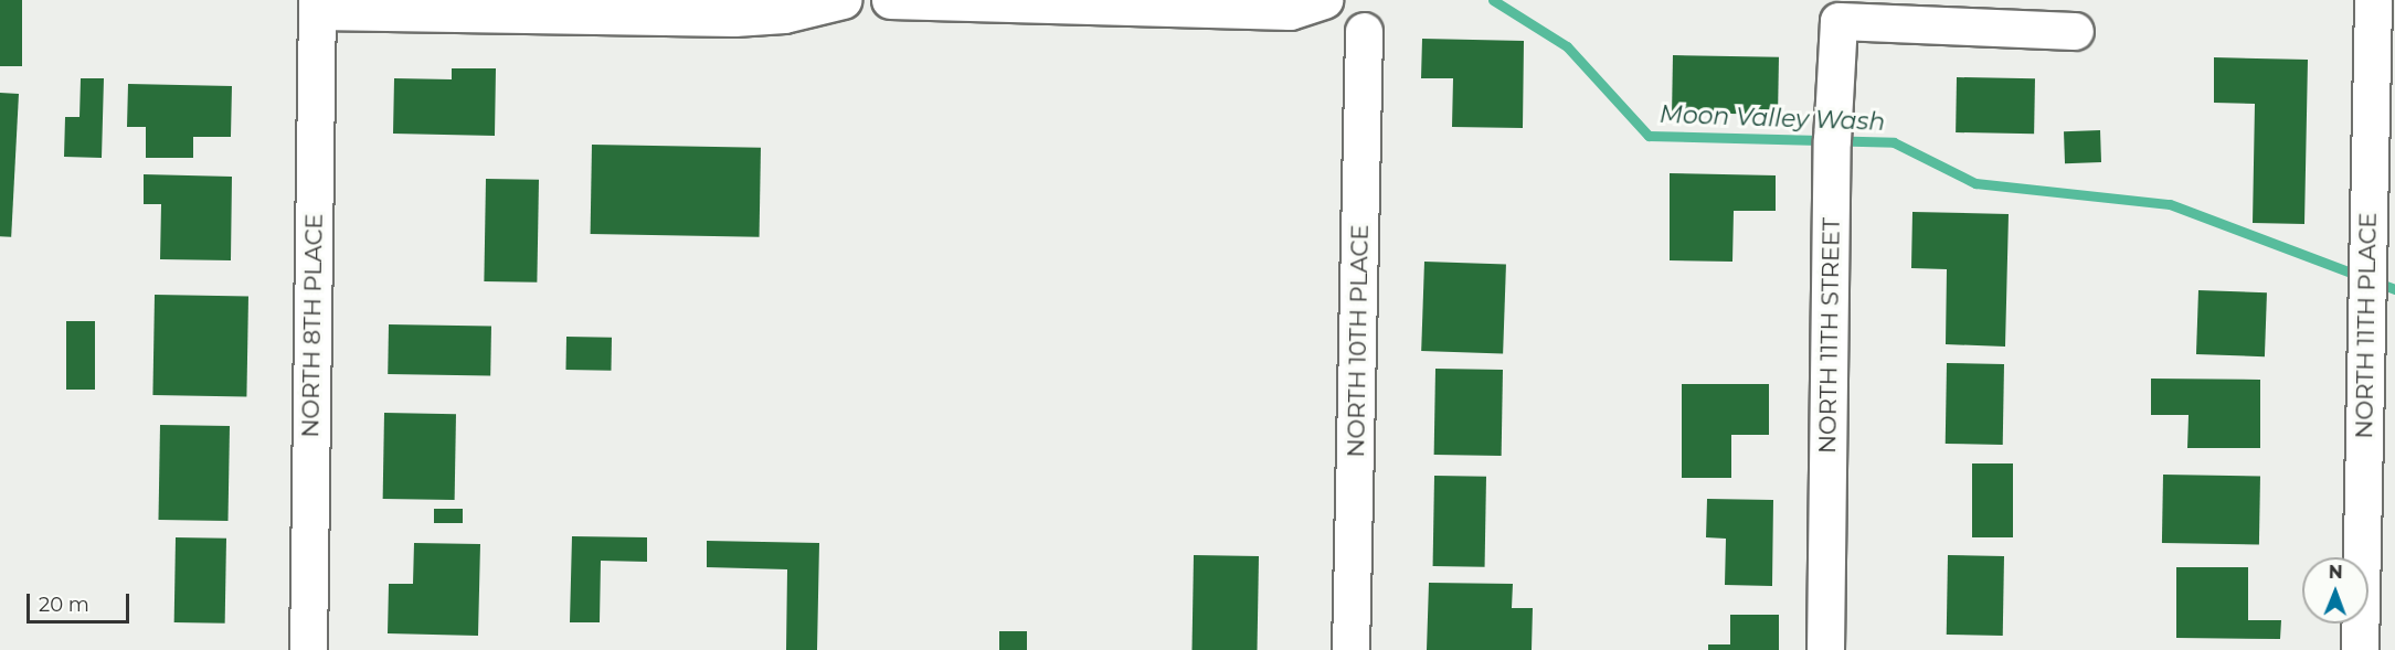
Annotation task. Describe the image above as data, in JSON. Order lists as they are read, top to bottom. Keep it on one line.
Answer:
{"streets":{"street":["NORTH 8TH PLACE","NORTH 11TH PLACE","NORTH 11TH STREET","NORTH 10TH PLACE"]},"water":["Moon Valley Wash"],"scale_bar":"20 m","north":"top"}
